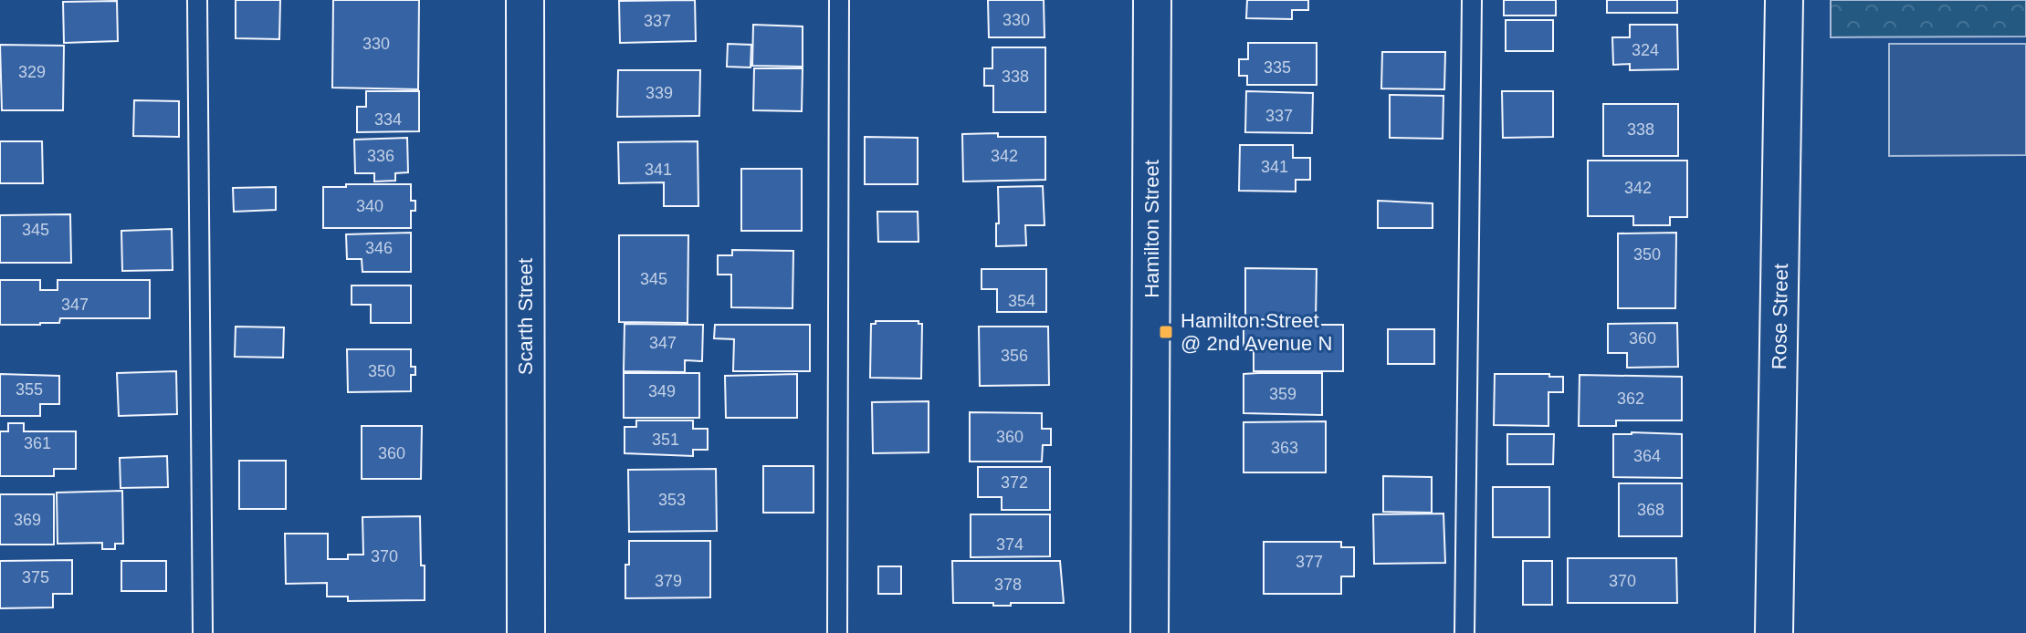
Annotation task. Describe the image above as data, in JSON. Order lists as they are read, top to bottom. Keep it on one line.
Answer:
{"streets":{"street":["Hamilton Street","Scarth Street","Rose Street"]},"places":{"transit":["Hamilton Street @ 2nd Avenue N"]},"house_numbers":["330","337","330","324","335","329","338","339","337","334","338","336","342","341","341","342","340","345","346","350","345","354","347","360","347","356","350","355","349","359","362","360","351","361","363","360","364","372","353","368","369","374","370","377","375","379","370","378"]}
